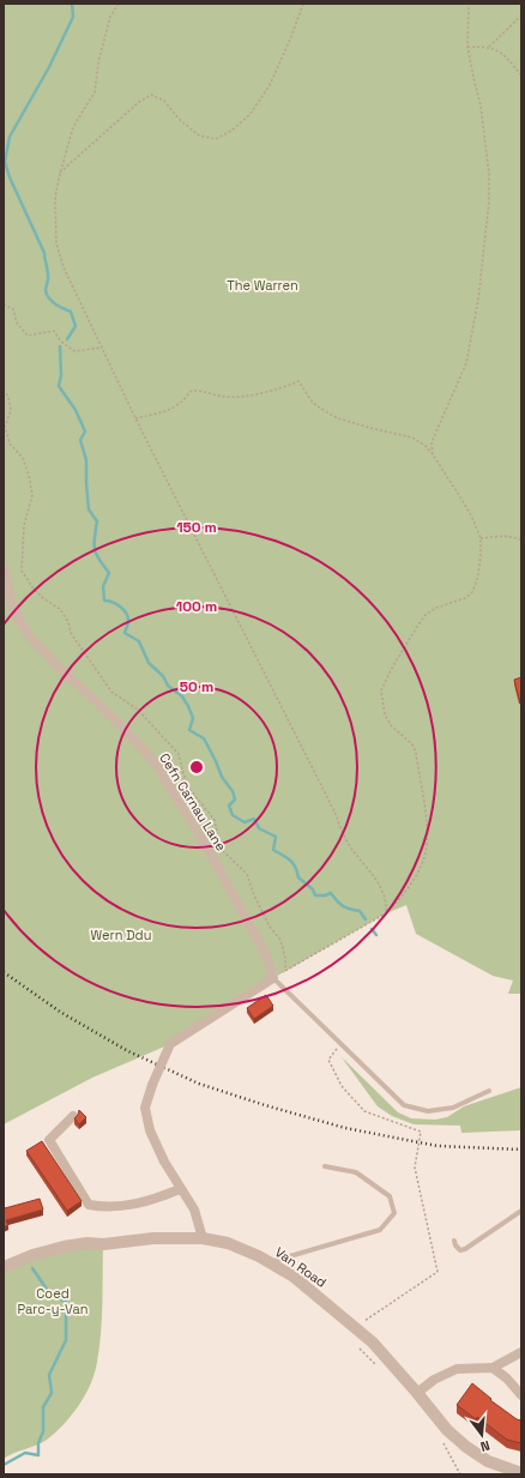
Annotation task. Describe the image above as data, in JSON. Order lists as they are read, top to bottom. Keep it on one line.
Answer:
{"streets":{"street":["Cefn Carnau Lane","Van Road"]},"parks":["The Warren","Wern Ddu","Coed Parc-y-Van"],"north":"bottom","rings":["150 m","100 m","50 m"]}
